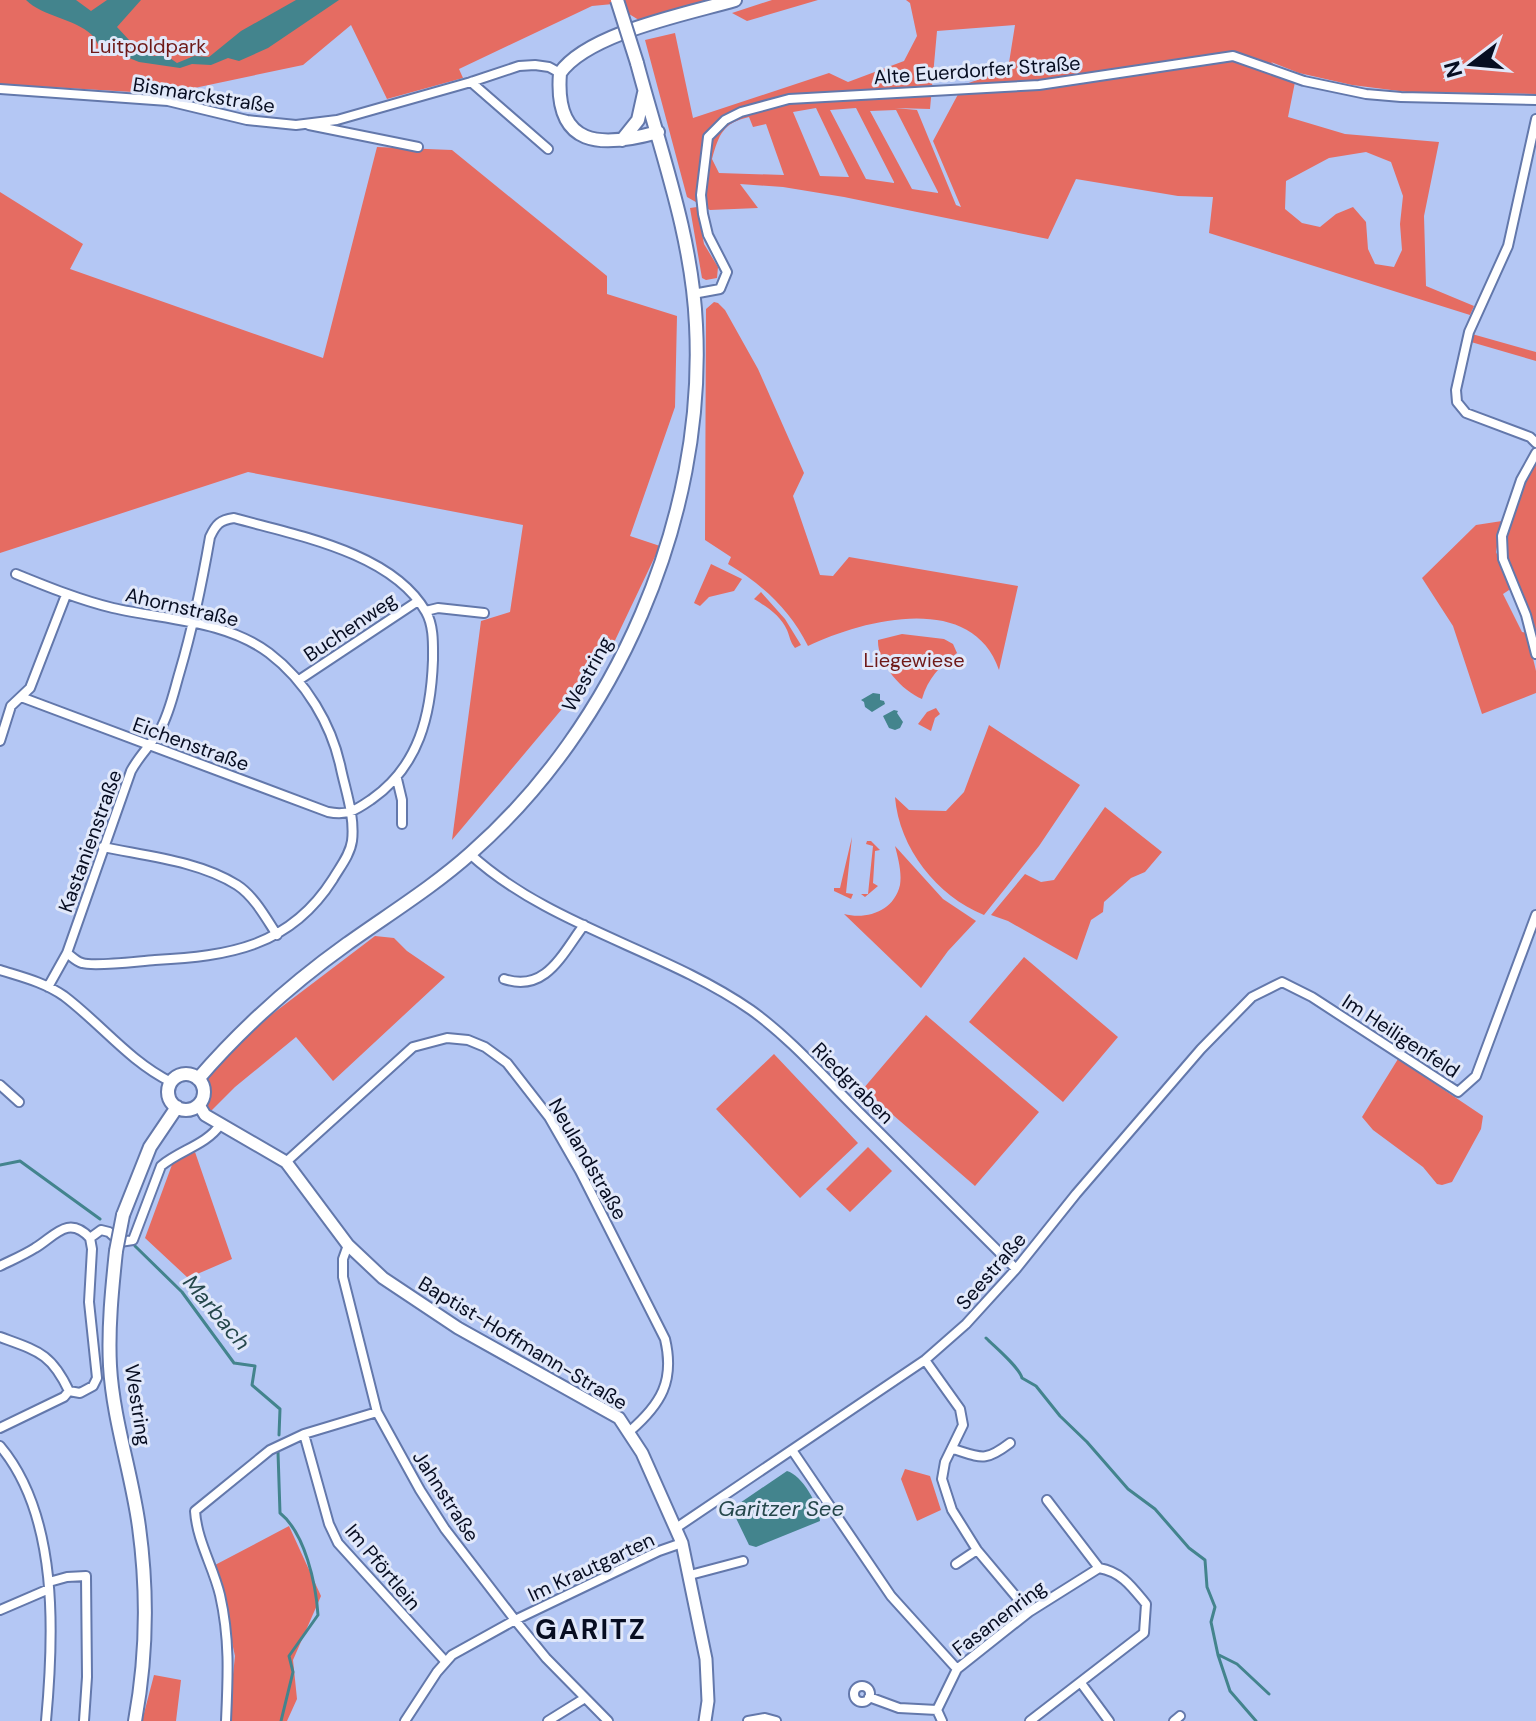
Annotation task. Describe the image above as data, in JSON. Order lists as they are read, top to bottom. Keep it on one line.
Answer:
{"streets":{"main road":["Westring"],"street":["Alte Euerdorfer Straße","Bismarckstraße","Ahornstraße","Buchenweg","Eichenstraße","Kastanienstraße","Im Heiligenfeld","Riedgraben","Neulandstraße","Seestraße","Baptist-Hoffmann-Straße","Jahnstraße","Im Pförtlein","Im Krautgarten","Fasanenring"]},"crossings":[["Alte Euerdorfer Straße","Westring"],["Ahornstraße","Buchenweg"],["Ahornstraße","Eichenstraße"],["Ahornstraße","Kastanienstraße"],["Buchenweg","Kastanienstraße"],["Westring","Riedgraben"],["Eichenstraße","Kastanienstraße"],["Im Heiligenfeld","Seestraße"],["Riedgraben","Seestraße"],["Neulandstraße","Baptist-Hoffmann-Straße"],["Seestraße","Baptist-Hoffmann-Straße"],["Baptist-Hoffmann-Straße","Jahnstraße"],["Baptist-Hoffmann-Straße","Im Krautgarten"],["Jahnstraße","Im Krautgarten"],["Im Pförtlein","Im Krautgarten"]],"districts":["GARITZ"],"water":["Marbach","Garitzer See"],"parks":["Luitpoldpark","Liegewiese"],"north":"left"}
